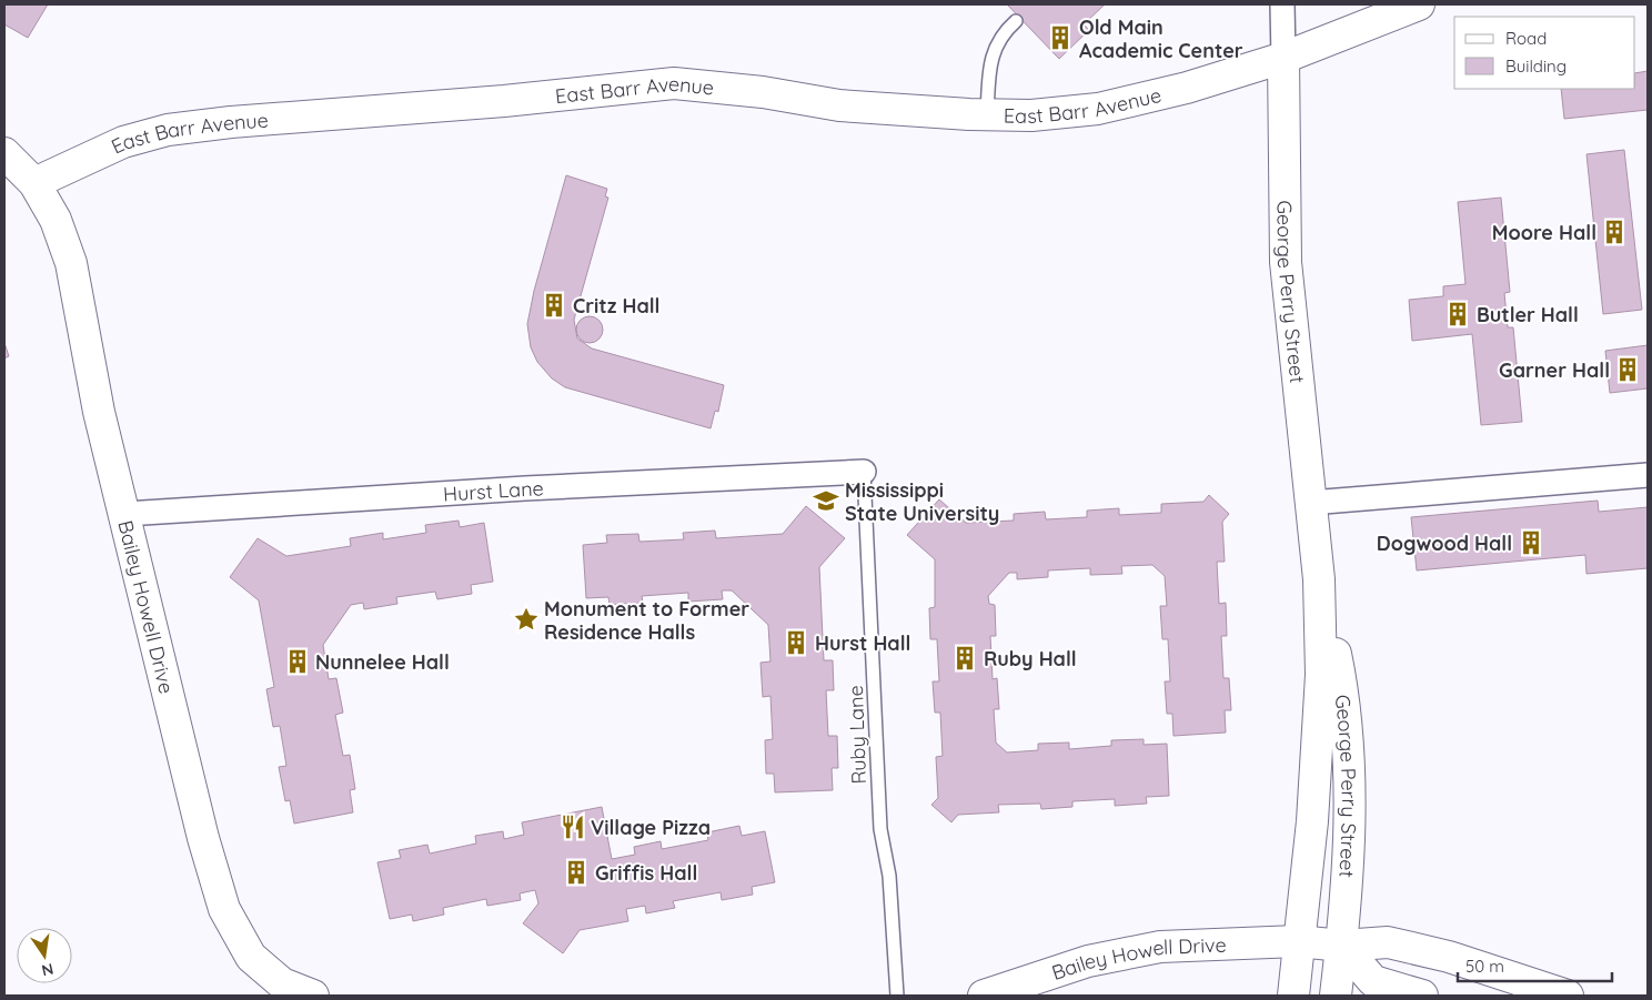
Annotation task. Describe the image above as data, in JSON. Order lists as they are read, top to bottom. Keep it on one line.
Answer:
{"streets":{"street":["East Barr Avenue","George Perry Street","Hurst Lane","Bailey Howell Drive"],"lane":["Ruby Lane"]},"crossings":[["East Barr Avenue","George Perry Street"],["East Barr Avenue","Bailey Howell Drive"],["George Perry Street","Bailey Howell Drive"],["Hurst Lane","Bailey Howell Drive"],["Hurst Lane","Ruby Lane"]],"places":{"building":["Old Main Academic Center","Moore Hall","Critz Hall","Butler Hall","Garner Hall","Dogwood Hall","Hurst Hall","Ruby Hall","Nunnelee Hall","Griffis Hall"],"school or university":["Mississippi State University"],"place":["Monument to Former Residence Halls"],"restaurant":["Village Pizza"]},"legend":["Road","Building"],"scale_bar":"50 m","north":"bottom"}
